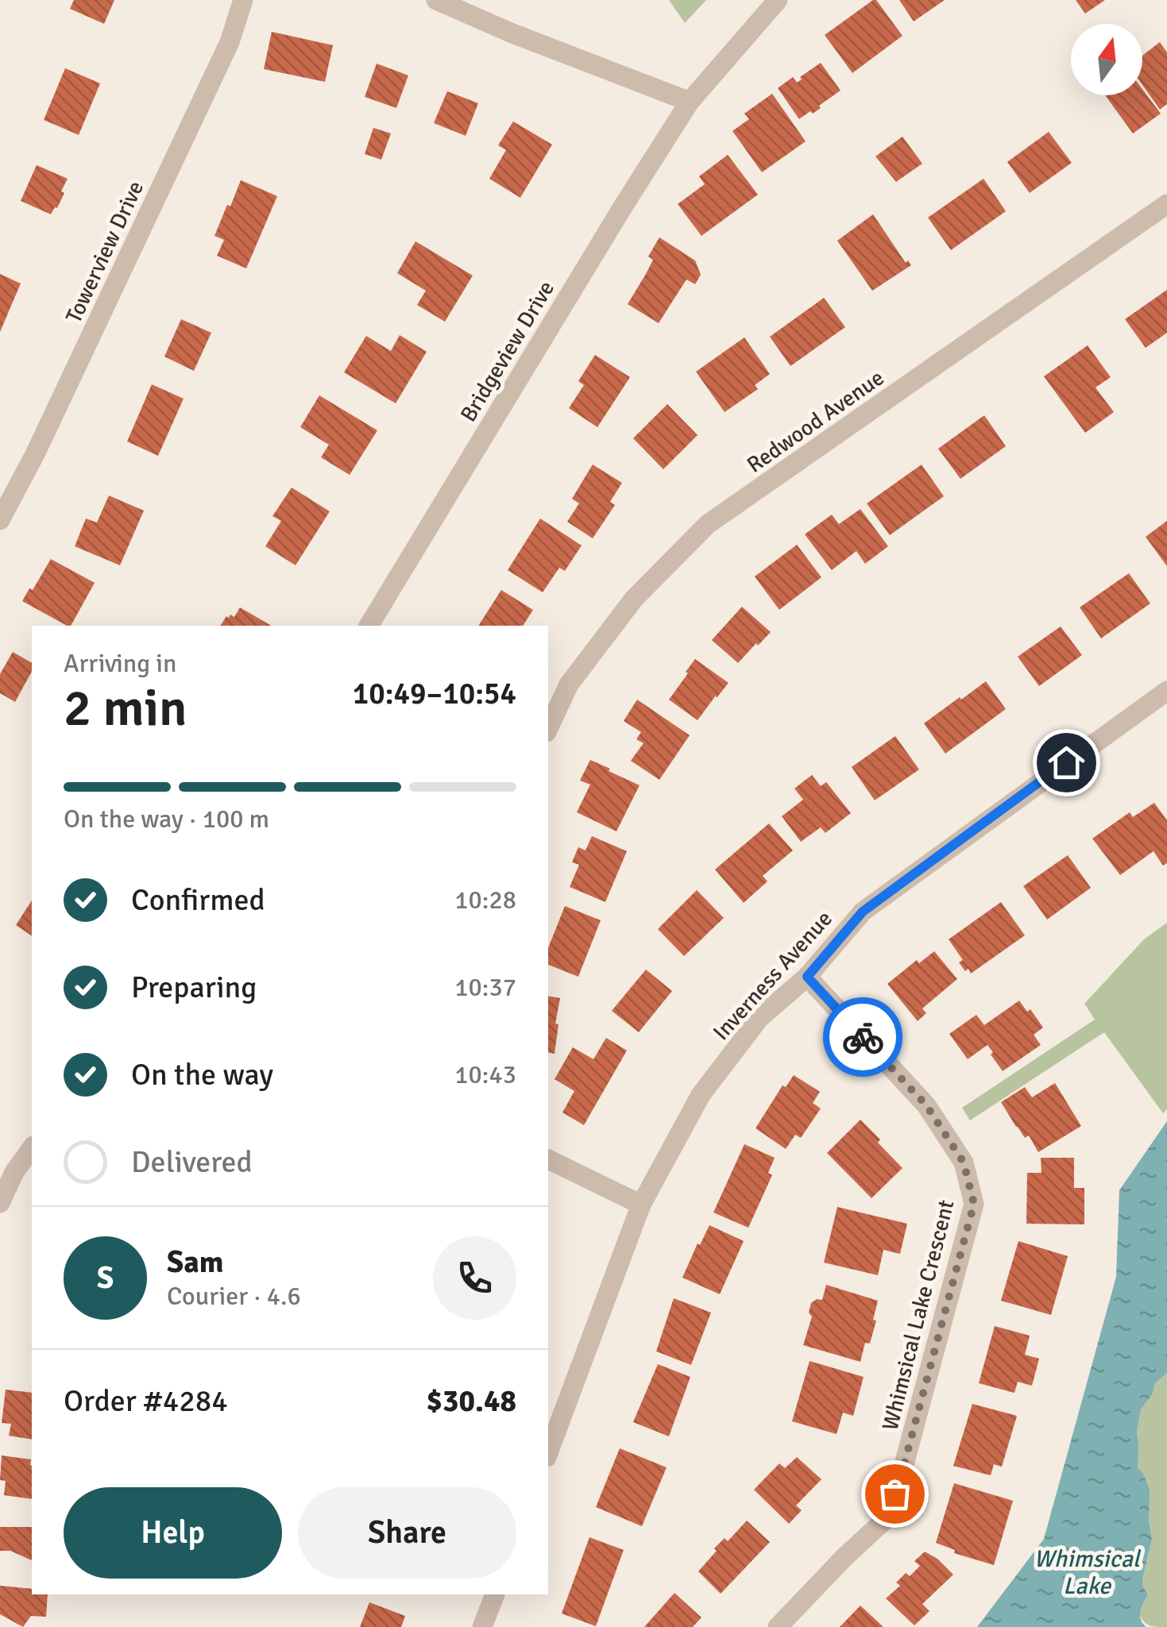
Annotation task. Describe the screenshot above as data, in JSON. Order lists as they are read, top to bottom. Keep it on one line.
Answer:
{"streets":{"street":["Towerview Drive","Bridgeview Drive","Redwood Avenue","Inverness Avenue","Whimsical Lake Crescent"]},"crossings":[["Inverness Avenue","Whimsical Lake Crescent"]],"water":["Whimsical Lake"],"north":"top","page":{"heading":["2 min","Arriving in","10:49–10:54"],"panel":["Sam","Courier · 4.6","Order #4284","$30.48"],"bar":"On the way · 100 m","list":[["Confirmed","10:28"],["Preparing","10:37"],["On the way","10:43"],"Delivered"],"round":"S","buttons":["Help","Share"]}}
